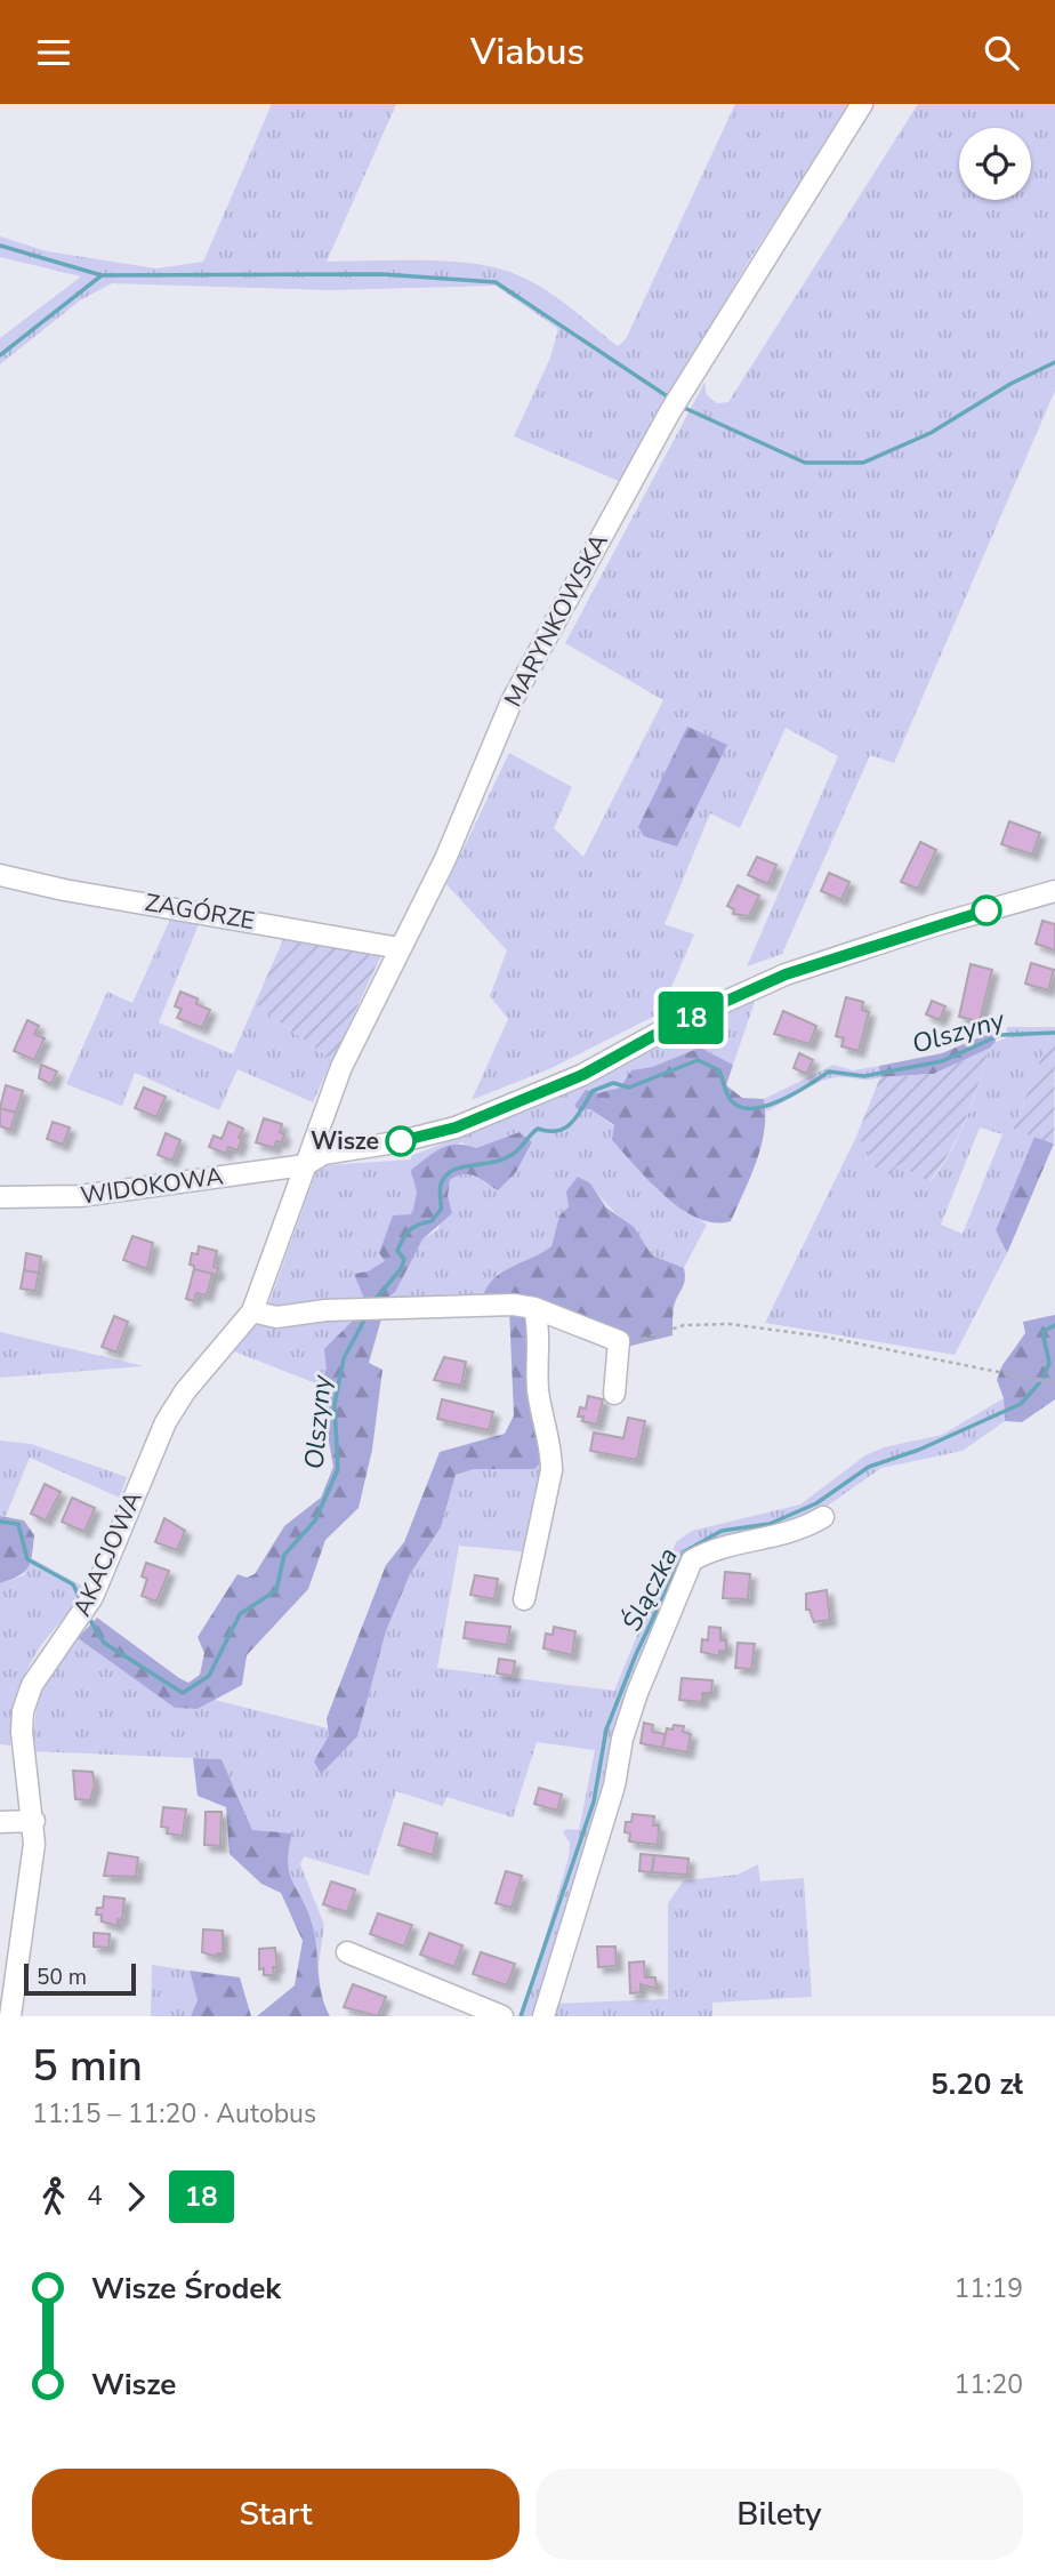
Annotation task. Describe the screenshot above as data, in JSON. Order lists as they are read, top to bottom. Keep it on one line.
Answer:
{"streets":{"street":["MARYNKOWSKA","ZAGÓRZE","WIDOKOWA","AKACJOWA"]},"crossings":[["MARYNKOWSKA","ZAGÓRZE"],["MARYNKOWSKA","WIDOKOWA"],["MARYNKOWSKA","AKACJOWA"],["WIDOKOWA","AKACJOWA"]],"water":["Olszyny","Ślączka"],"places":["Wisze"],"lines":["bus line 18"],"scale_bar":"50 m","page":{"header":"Viabus","on_map":"18","scale":"50 m","heading":["5 min","11:15 – 11:20 · Autobus","5.20 zł"],"legs":["4","18"],"list":[{"name":"Wisze Środek","value":"11:19"},{"name":"Wisze","value":"11:20"}],"buttons":["Start","Bilety"]}}
